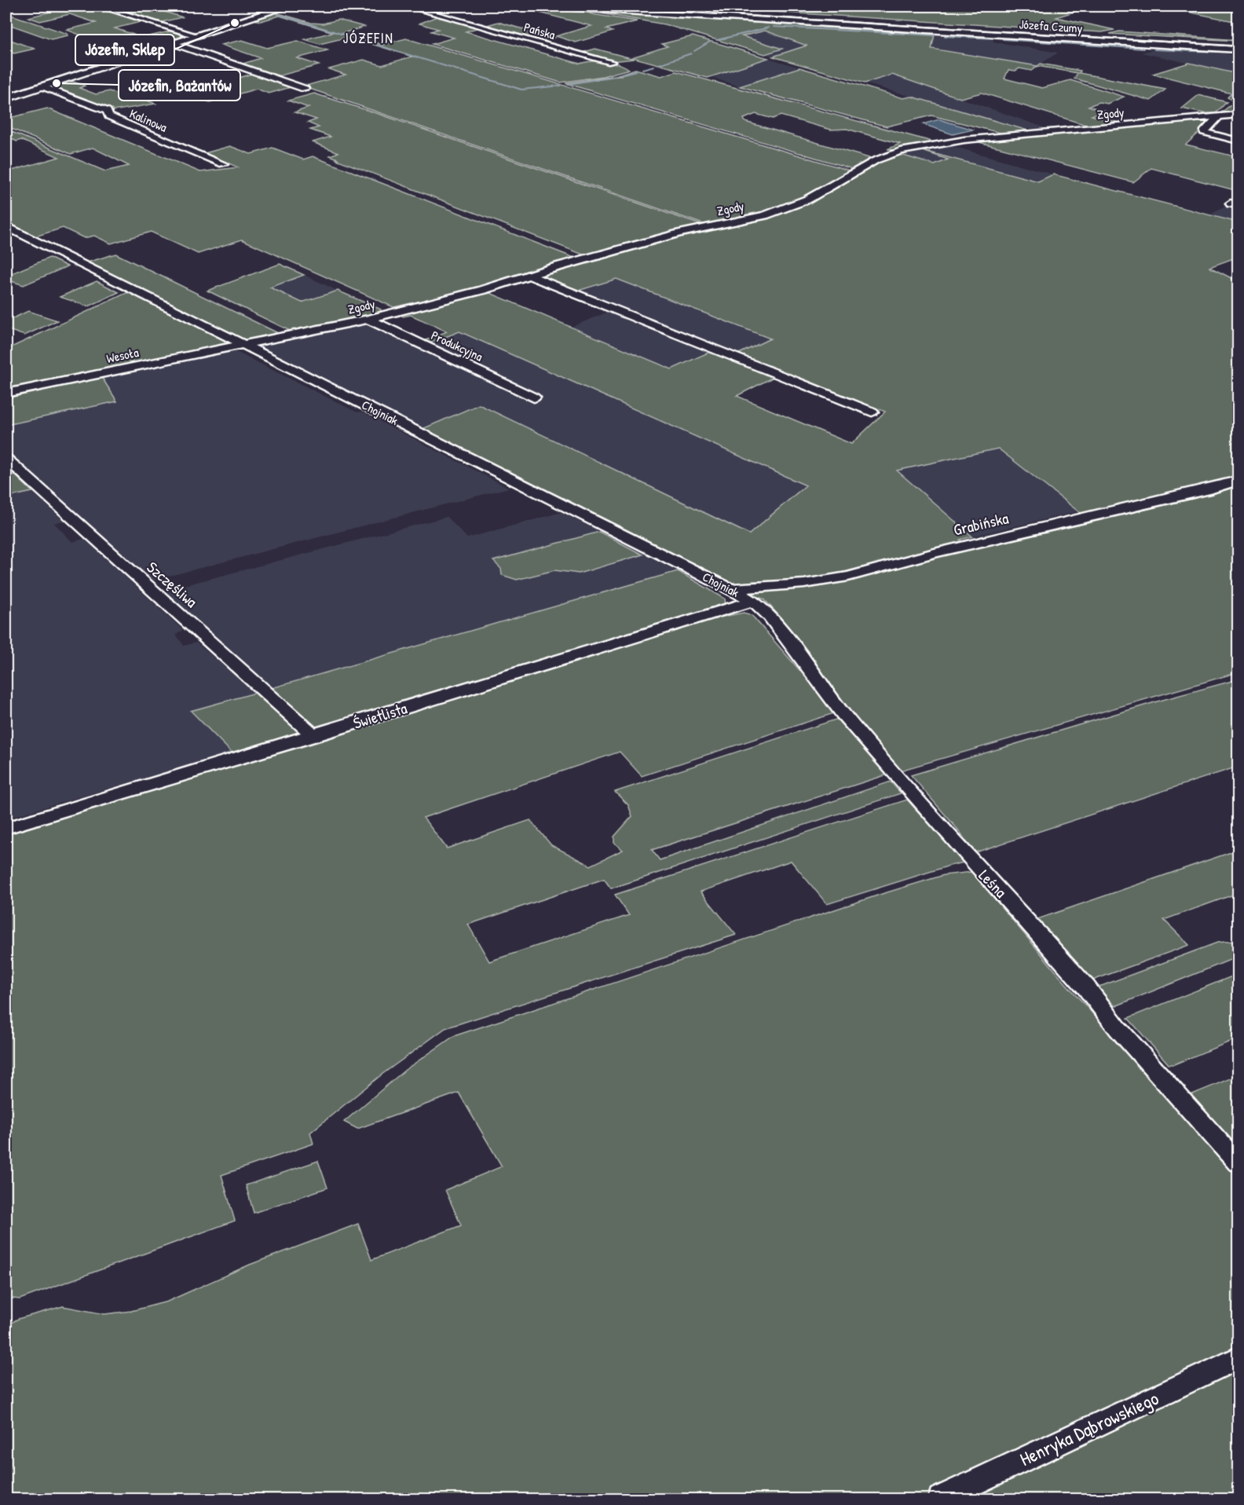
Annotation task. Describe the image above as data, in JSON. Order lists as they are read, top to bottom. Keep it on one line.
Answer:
{"streets":{"street":["Józefa Czumy","Pańska","Zgody","Kalinowa","Produkcyjna","Wesoła","Chojniak","Grabińska","Szczęśliwa","Świetlista","Leśna","Henryka Dąbrowskiego"]},"crossings":[["Zgody","Produkcyjna"],["Zgody","Wesoła"],["Zgody","Chojniak"],["Wesoła","Chojniak"],["Chojniak","Grabińska"],["Chojniak","Świetlista"],["Chojniak","Leśna"],["Szczęśliwa","Świetlista"],["Świetlista","Leśna"]],"districts":["JÓZEFIN"],"places":["Józefin, Sklep","Józefin, Bażantów"]}
